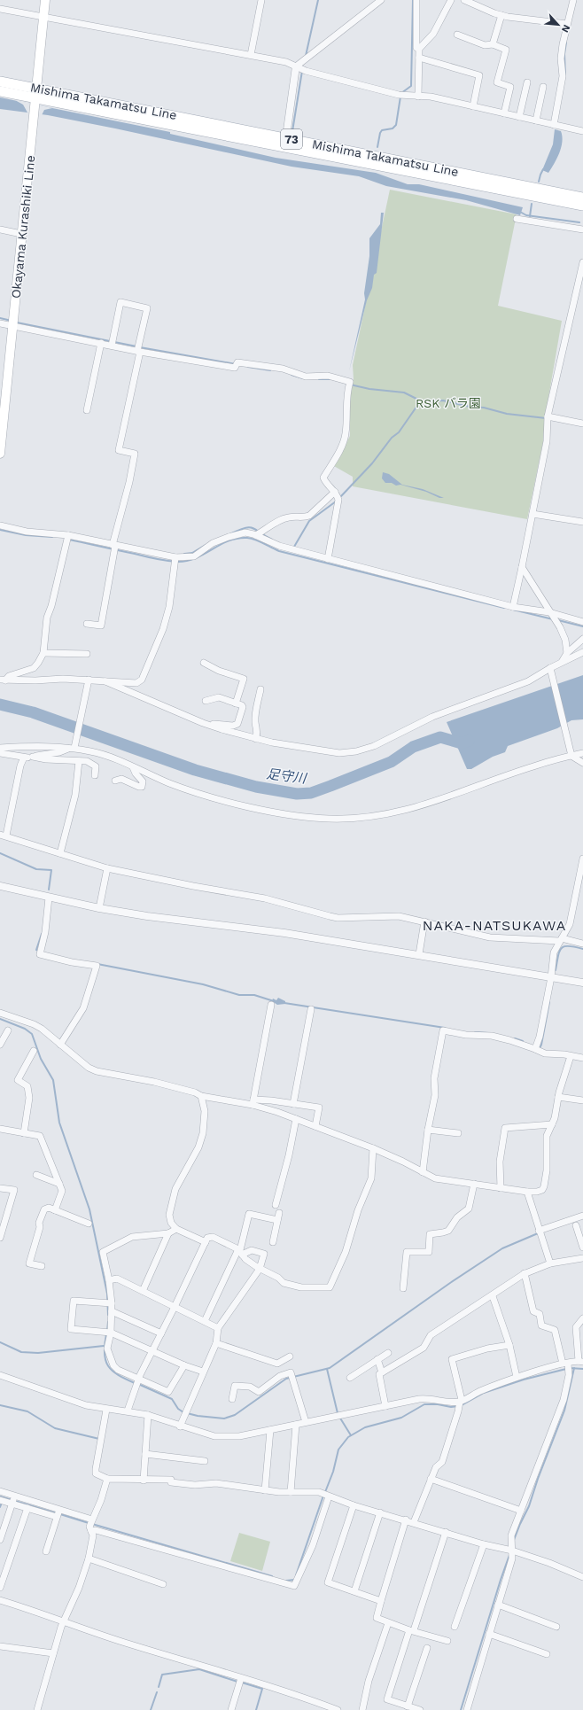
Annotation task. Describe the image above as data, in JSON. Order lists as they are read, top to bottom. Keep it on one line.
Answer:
{"streets":{"main road":["Mishima Takamatsu Line","73","Okayama Kurashiki Line"]},"crossings":[["Mishima Takamatsu Line","Okayama Kurashiki Line"]],"districts":["NAKA-NATSUKAWA"],"water":["足守川"],"parks":["RSK バラ園"],"north":"bottom right"}
